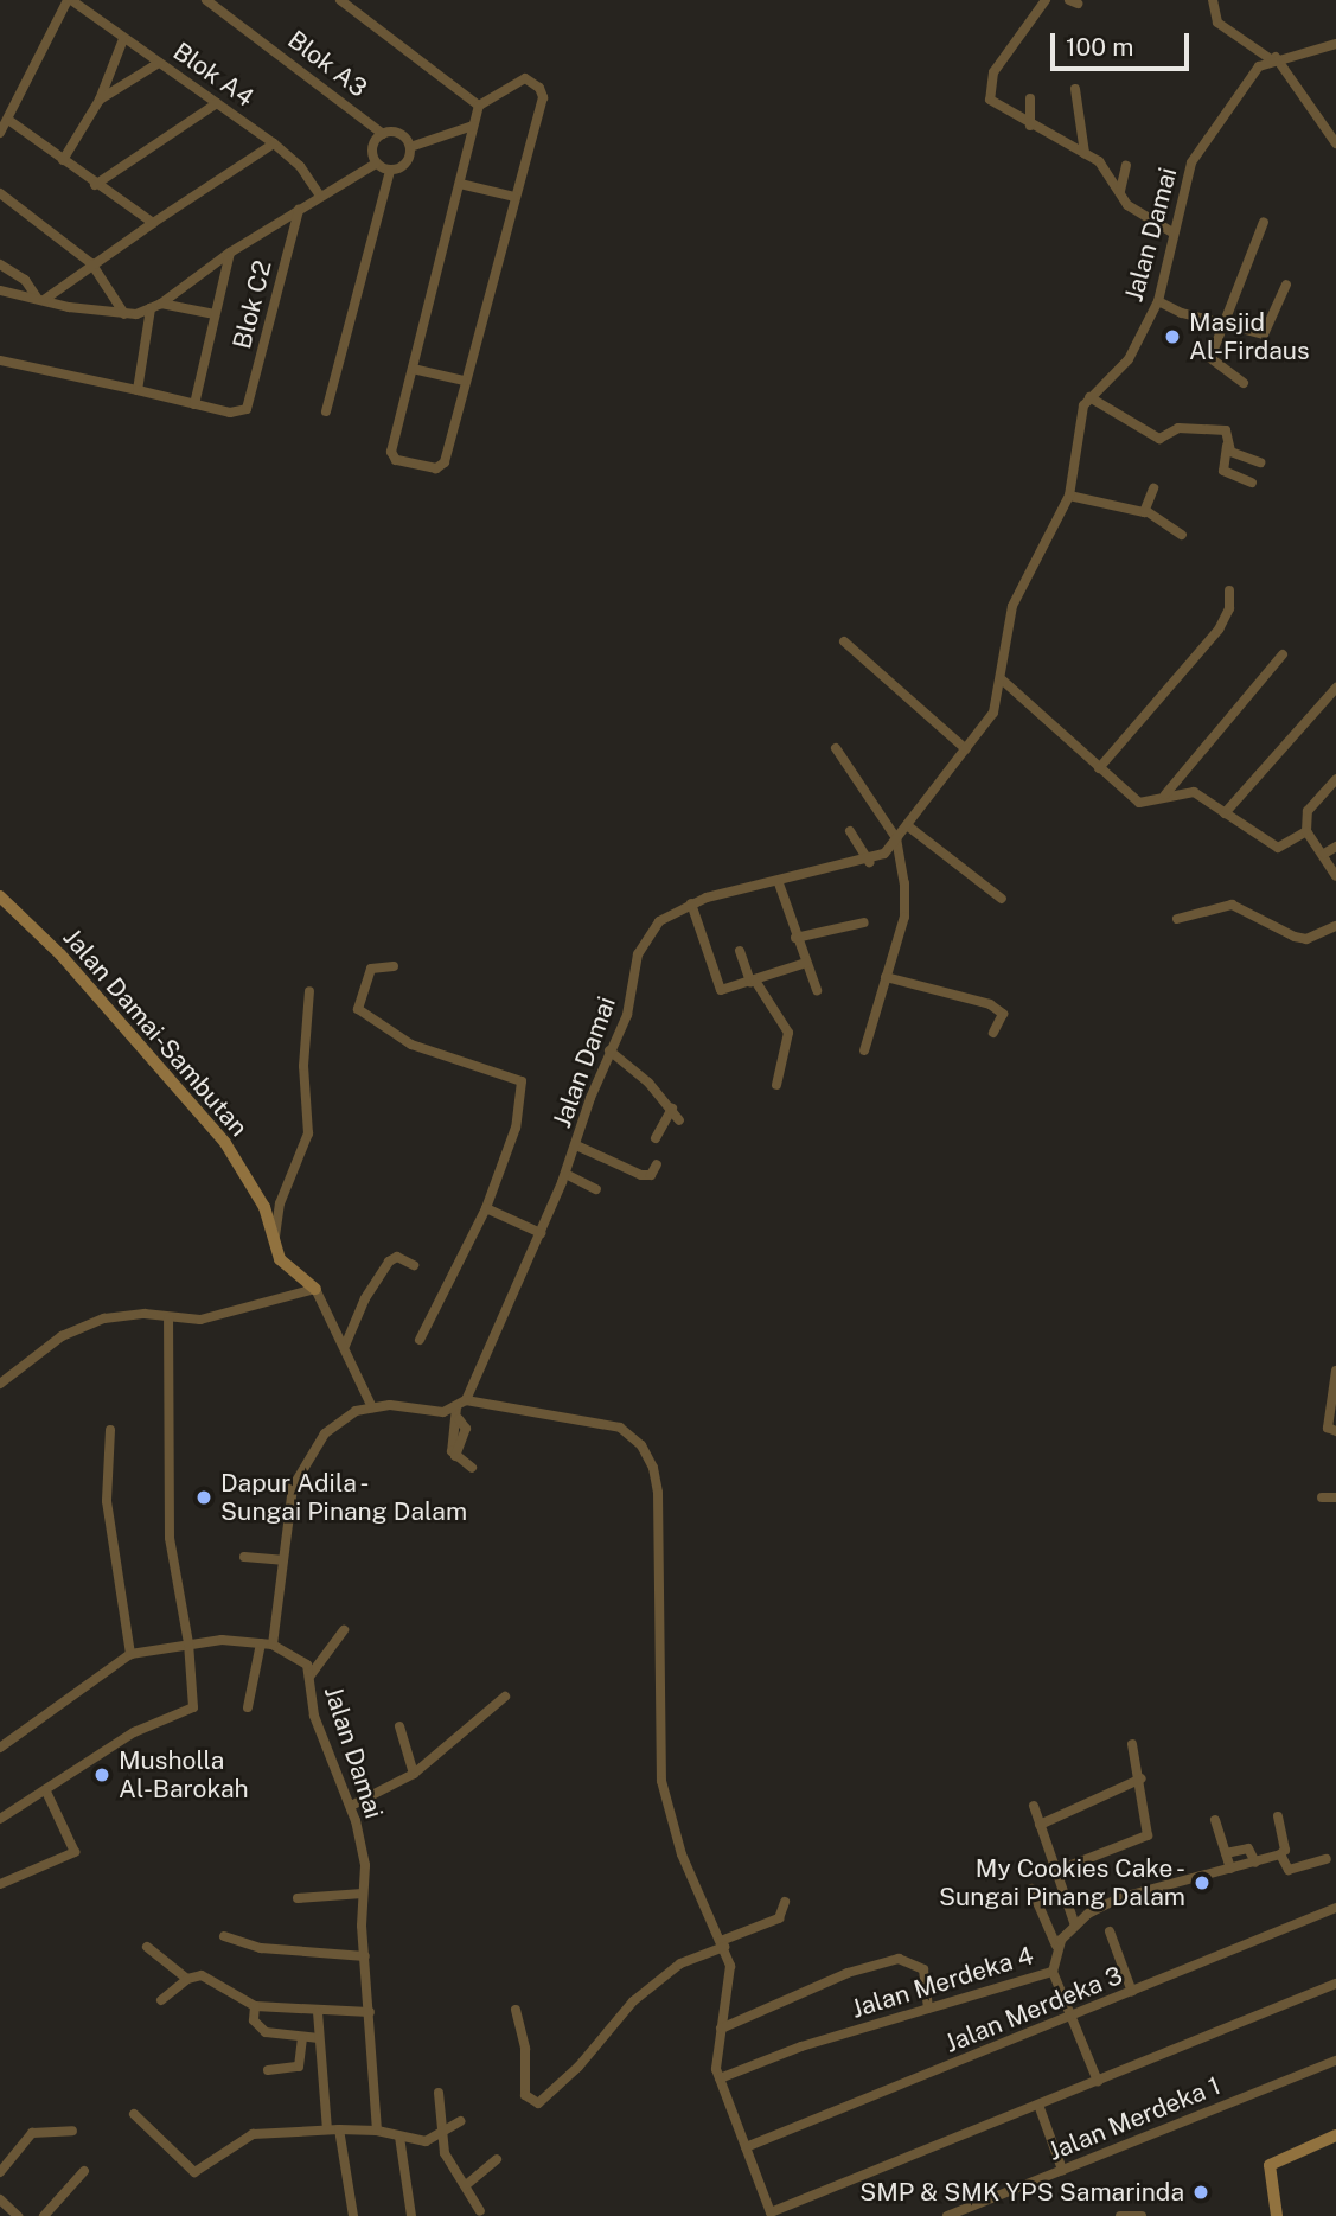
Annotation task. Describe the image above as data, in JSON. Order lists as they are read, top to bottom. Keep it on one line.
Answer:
{"streets":{"street":["Blok A3","Blok A4","Jalan Damai","Blok C2","Jalan Damai-Sambutan","Jalan Merdeka 4","Jalan Merdeka 3","Jalan Merdeka 1"]},"places":["Masjid Al-Firdaus","Dapur Adila - Sungai Pinang Dalam","Musholla Al-Barokah","My Cookies Cake - Sungai Pinang Dalam","SMP & SMK YPS Samarinda"],"scale_bar":"100 m"}
